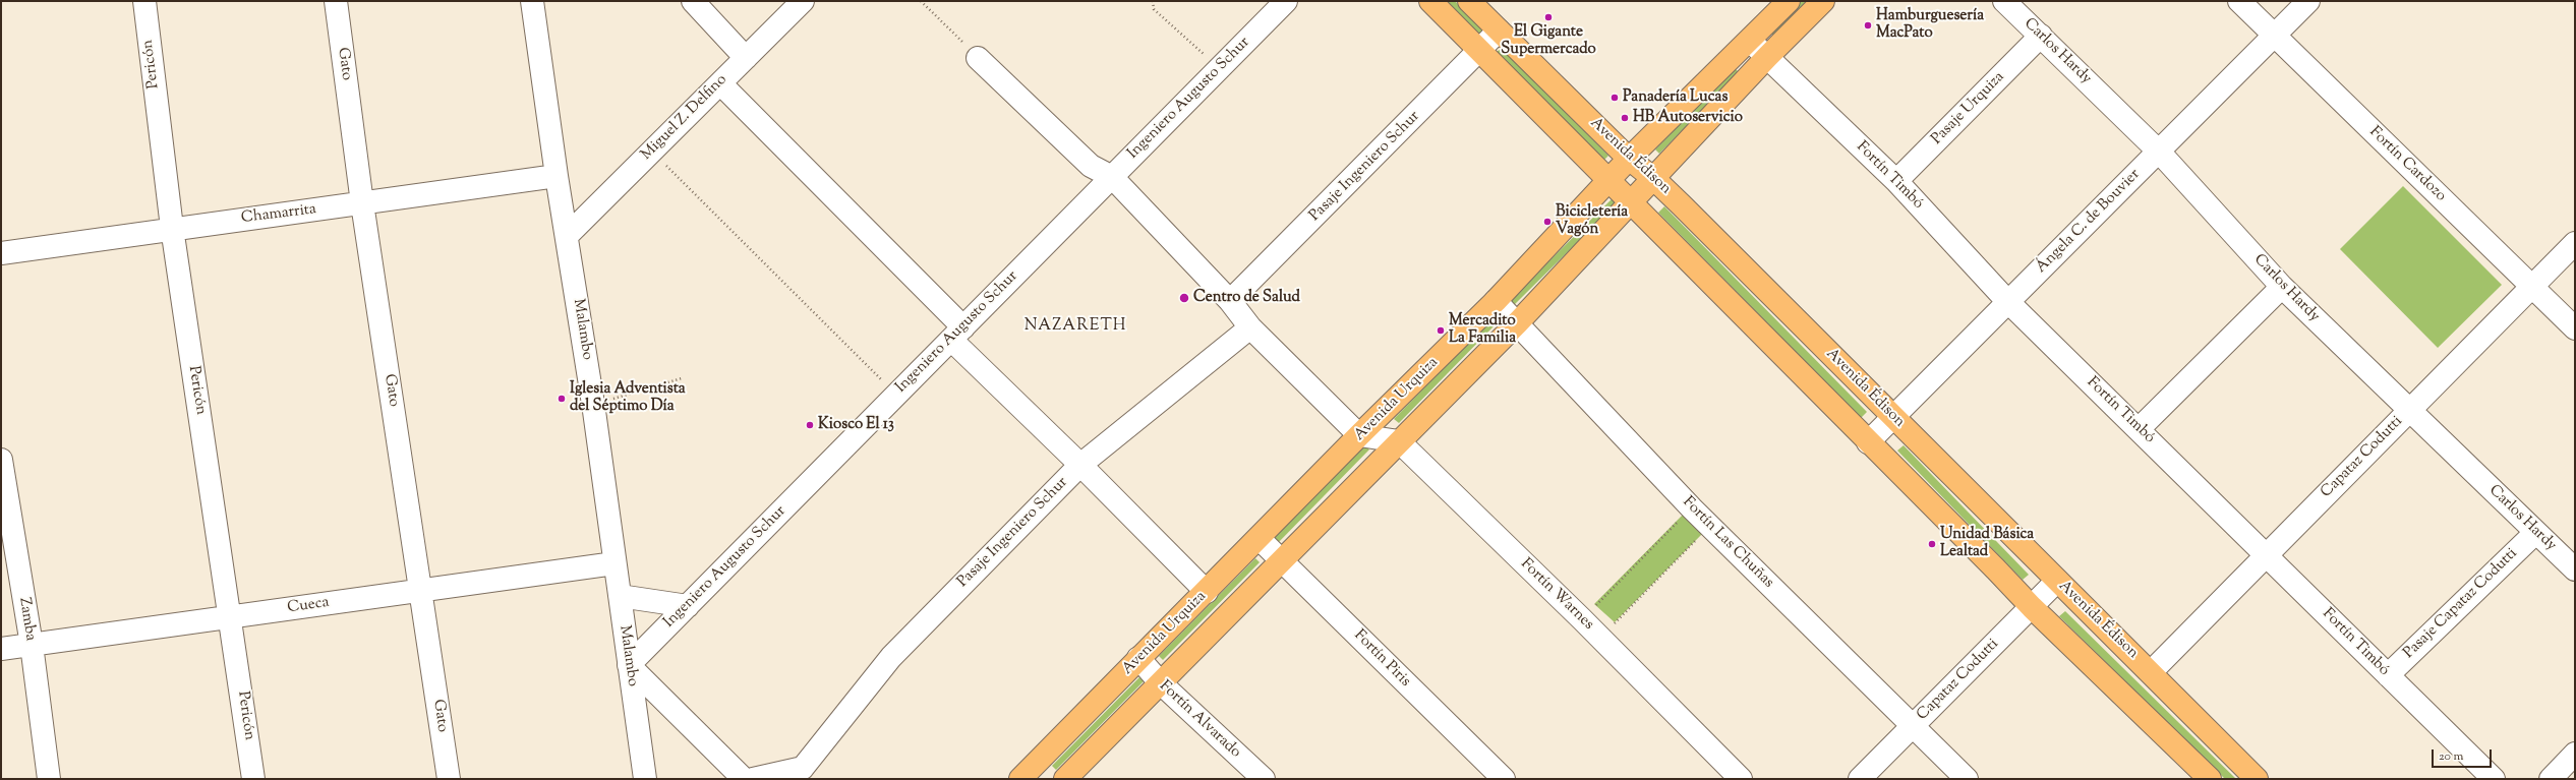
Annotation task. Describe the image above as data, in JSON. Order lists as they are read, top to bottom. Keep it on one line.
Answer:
{"streets":{"main road":["Avenida Édison","Avenida Urquiza"],"street":["Carlos Hardy","Pericón","Gato","Ingeniero Augusto Schur","Pasaje Urquiza","Miguel Z. Delfino","Fortín Cardozo","Pasaje Ingeniero Schur","Fortín Timbó","Chamarrita","Ángela C. de Bouvier","Malambo","Capataz Codutti","Fortín Las Chuñas","Fortín Warnes","Pasaje Capataz Codutti","Cueca","Zamba","Fortín Piris","Fortín Alvarado"]},"crossings":[["Carlos Hardy","Pasaje Urquiza"],["Carlos Hardy","Ángela C. de Bouvier"],["Carlos Hardy","Capataz Codutti"],["Carlos Hardy","Pasaje Capataz Codutti"],["Pericón","Chamarrita"],["Pericón","Cueca"],["Gato","Chamarrita"],["Gato","Cueca"],["Ingeniero Augusto Schur","Malambo"],["Pasaje Urquiza","Fortín Timbó"],["Miguel Z. Delfino","Malambo"],["Avenida Édison","Pasaje Ingeniero Schur"],["Avenida Édison","Ángela C. de Bouvier"],["Avenida Édison","Avenida Urquiza"],["Avenida Édison","Capataz Codutti"],["Fortín Cardozo","Ángela C. de Bouvier"],["Fortín Cardozo","Capataz Codutti"],["Fortín Timbó","Ángela C. de Bouvier"],["Fortín Timbó","Avenida Urquiza"],["Fortín Timbó","Capataz Codutti"],["Fortín Timbó","Pasaje Capataz Codutti"],["Chamarrita","Malambo"],["Malambo","Cueca"],["Avenida Urquiza","Fortín Las Chuñas"],["Avenida Urquiza","Fortín Warnes"],["Avenida Urquiza","Fortín Piris"],["Avenida Urquiza","Fortín Alvarado"],["Capataz Codutti","Fortín Las Chuñas"],["Cueca","Zamba"]],"districts":["NAZARETH"],"places":["El Gigante Supermercado","Hamburguesería MacPato","Panadería Lucas","HB Autoservicio","Bicicletería Vagón","Centro de Salud","Mercadito La Familia","Iglesia Adventista del Séptimo Día","Kiosco El 13","Unidad Básica Lealtad"],"scale_bar":"20 m"}
